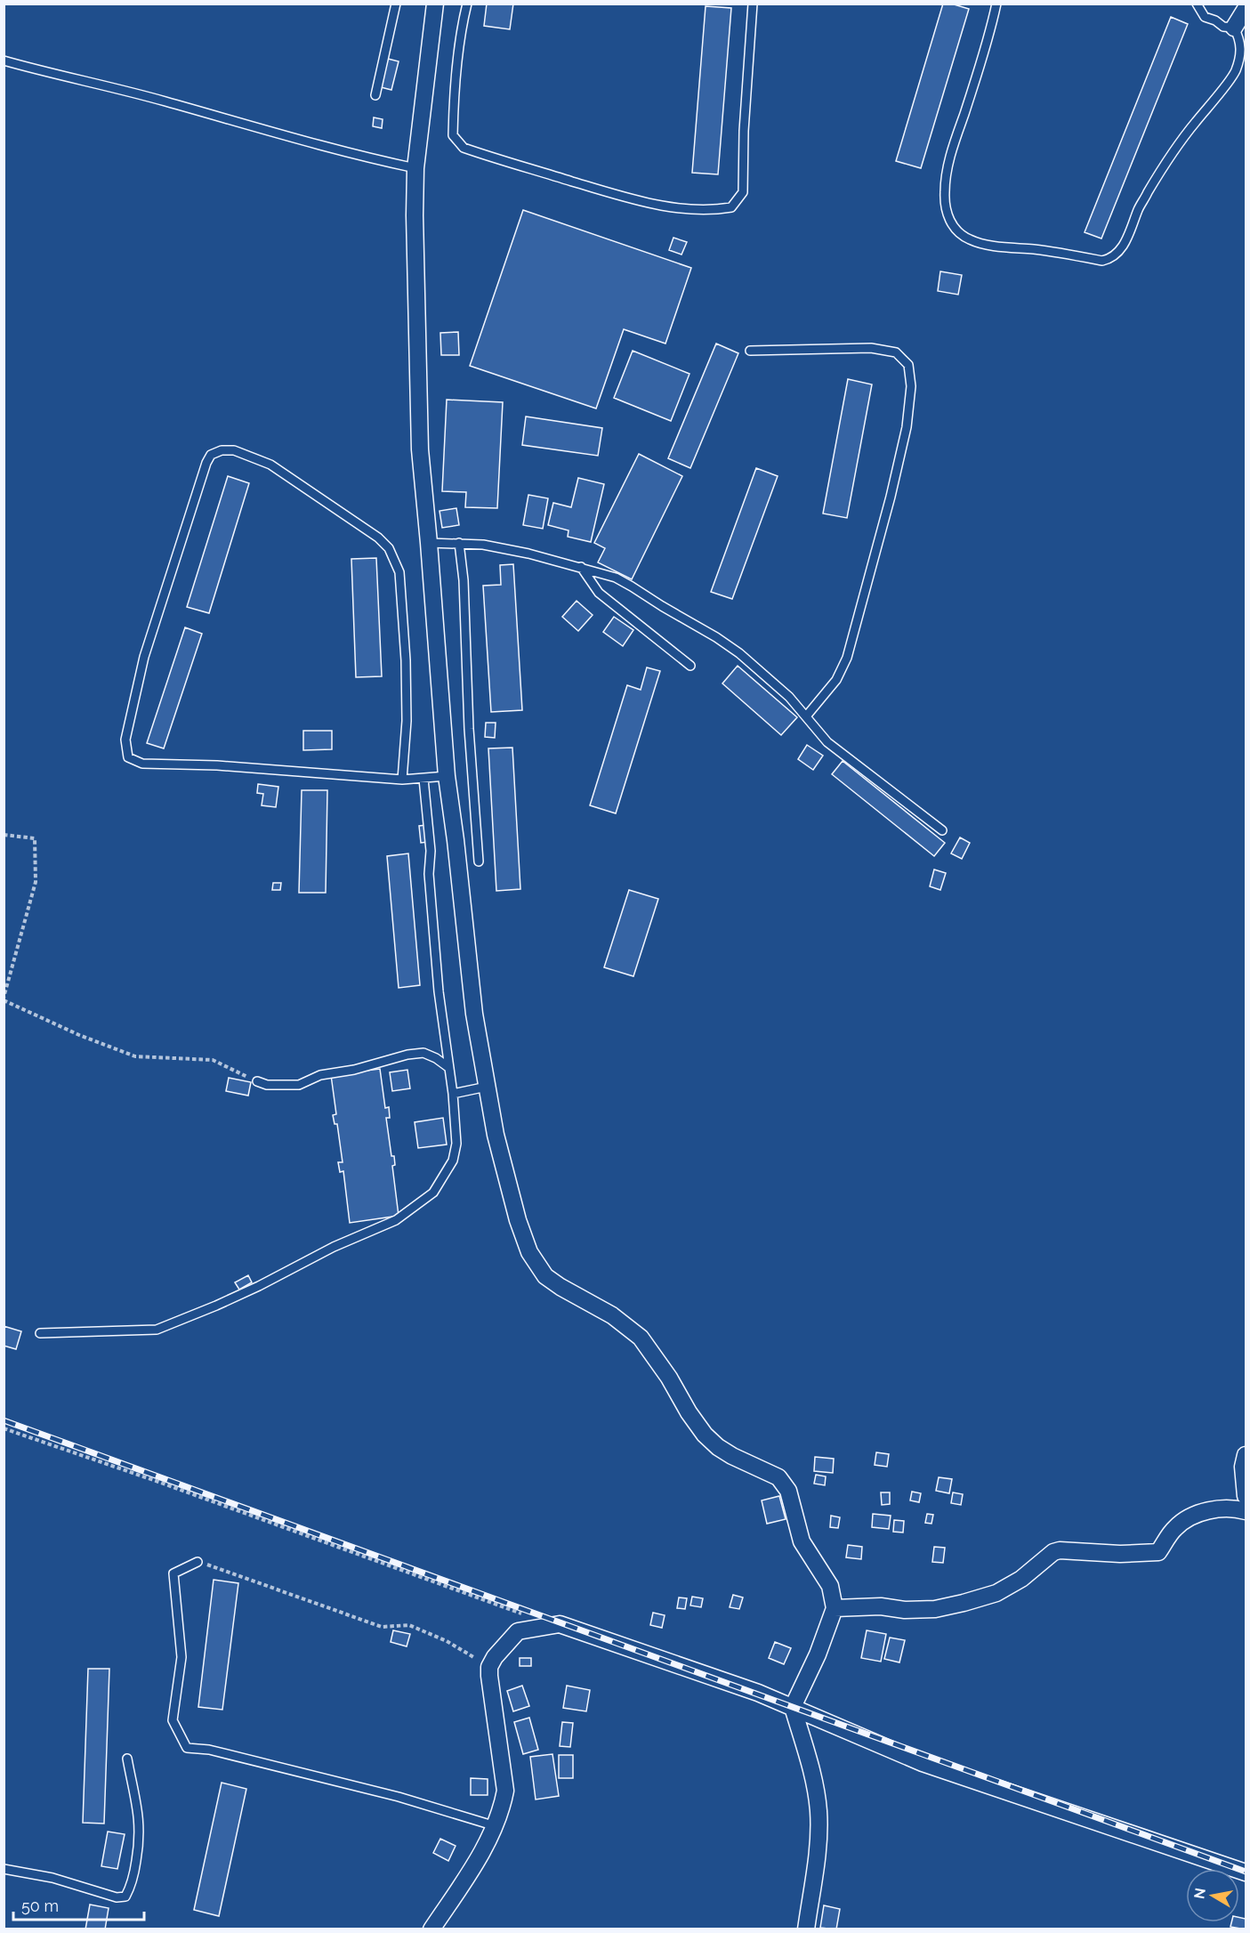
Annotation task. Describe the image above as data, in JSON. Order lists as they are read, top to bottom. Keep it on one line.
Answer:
{"scale_bar":"50 m","north":"left"}
